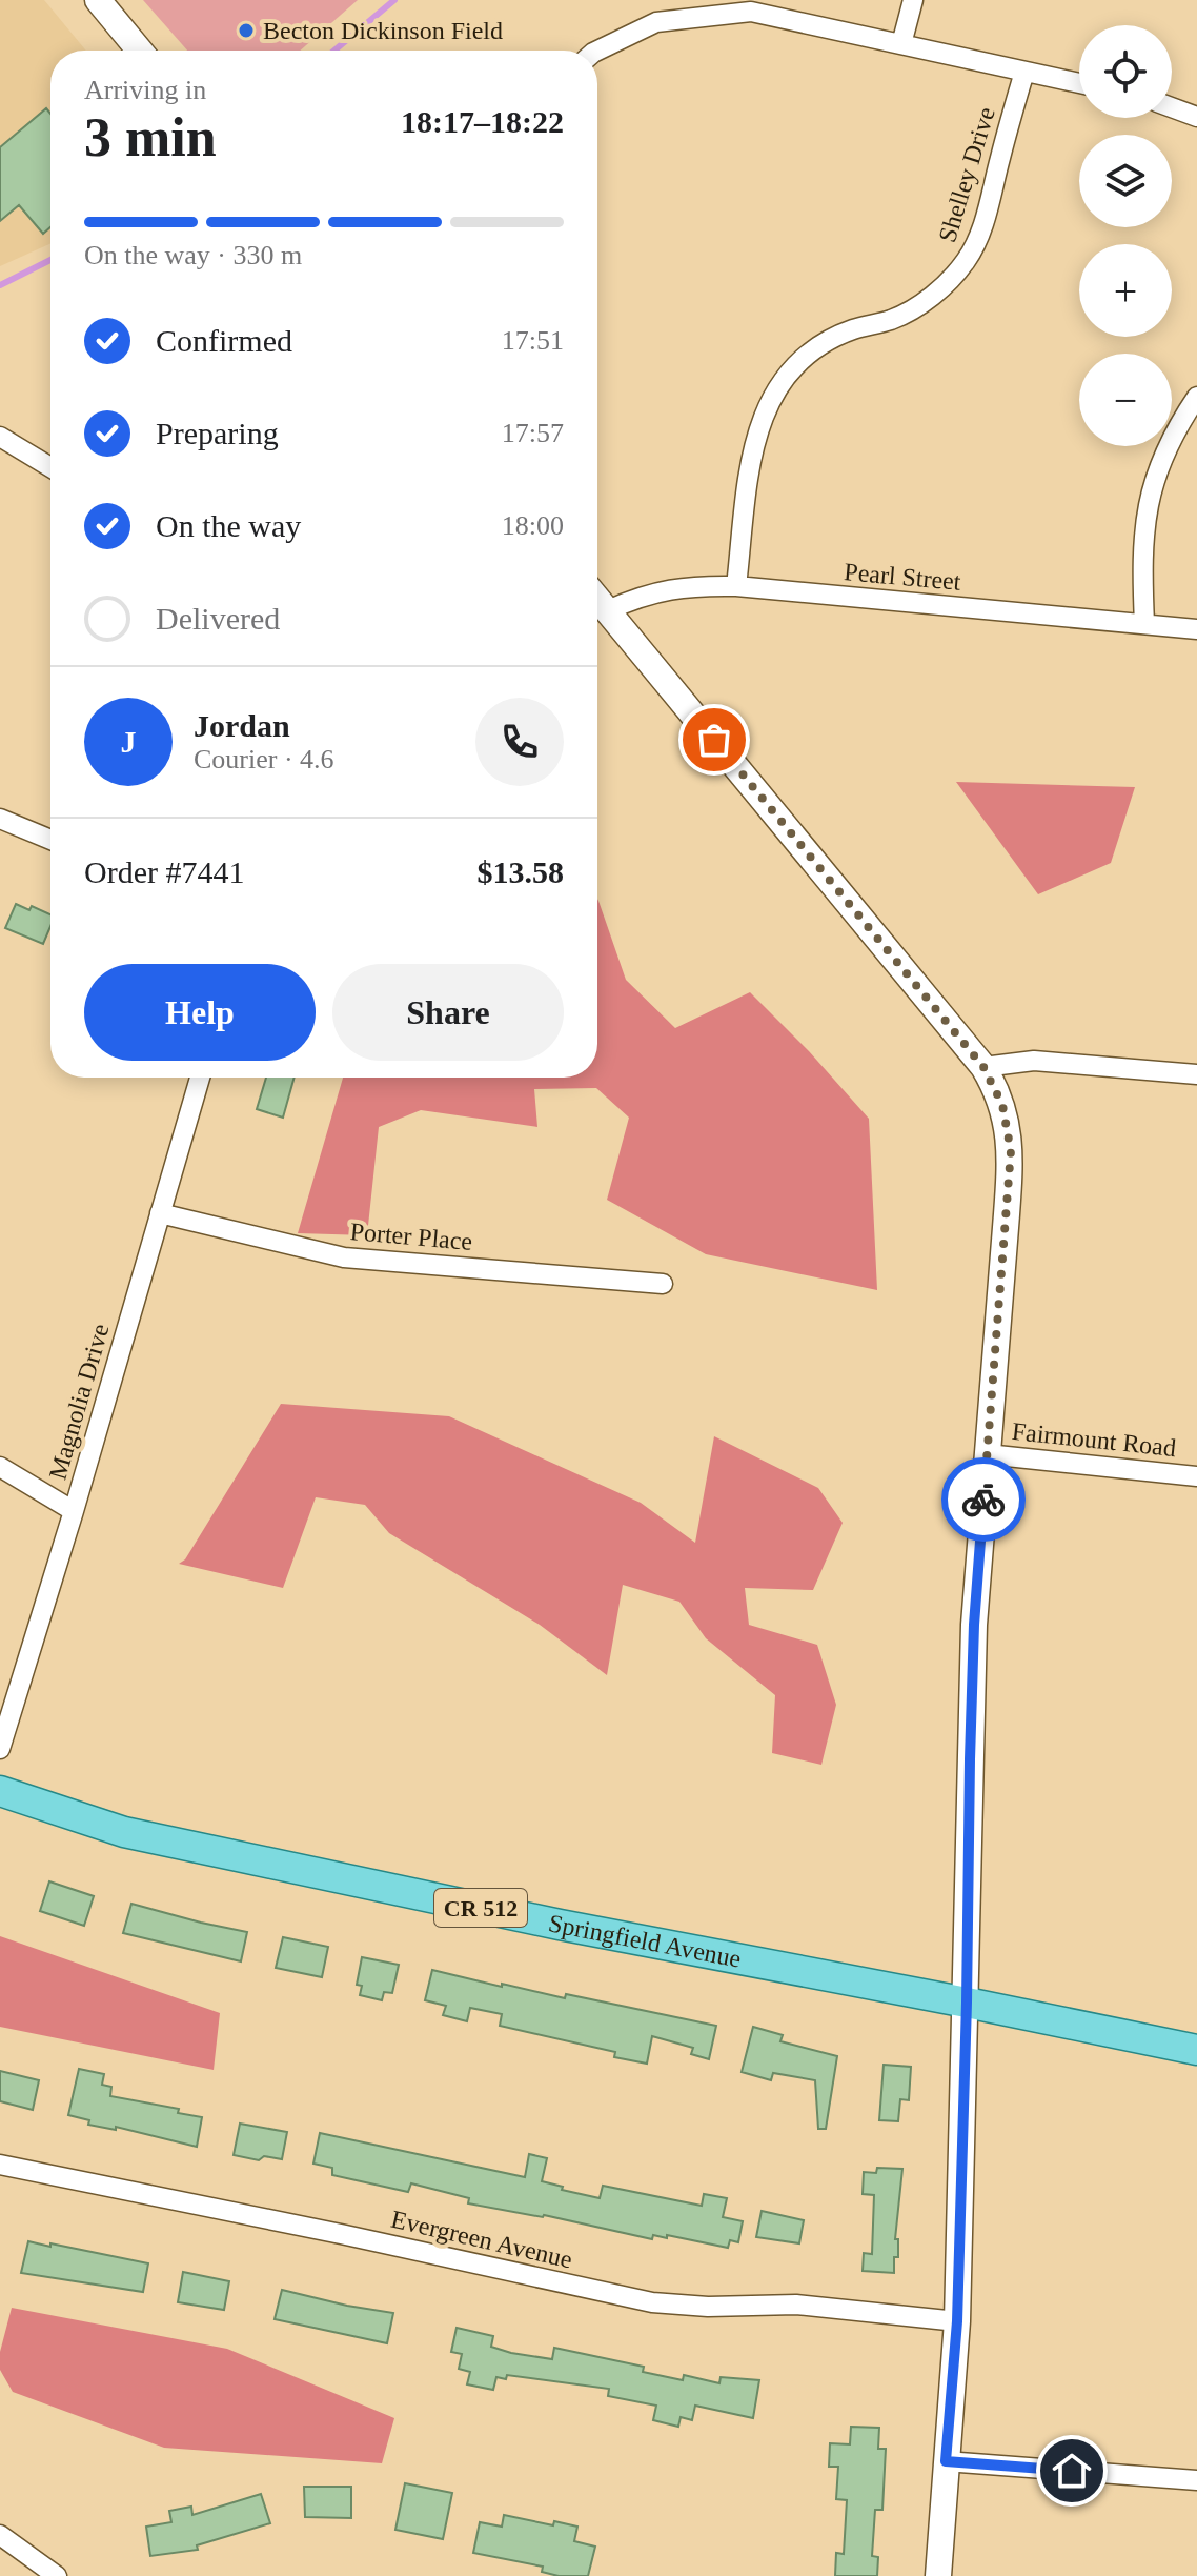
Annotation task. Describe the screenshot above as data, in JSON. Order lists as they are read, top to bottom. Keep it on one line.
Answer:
{"streets":{"main road":["CR 512","Springfield Avenue"],"street":["Shelley Drive","Pearl Street","Porter Place","Magnolia Drive","Fairmount Road","Evergreen Avenue"]},"crossings":[["Shelley Drive","Pearl Street"],["Porter Place","Magnolia Drive"]],"places":["Becton Dickinson Field"],"page":{"map_buttons":["+","−"],"heading":["3 min","Arriving in","18:17–18:22"],"panel":["Jordan","Courier · 4.6","Order #7441","$13.58"],"bar":"On the way · 330 m","list":[["Confirmed","17:51"],["Preparing","17:57"],["On the way","18:00"],"Delivered"],"round":"J","buttons":["Help","Share"]}}
